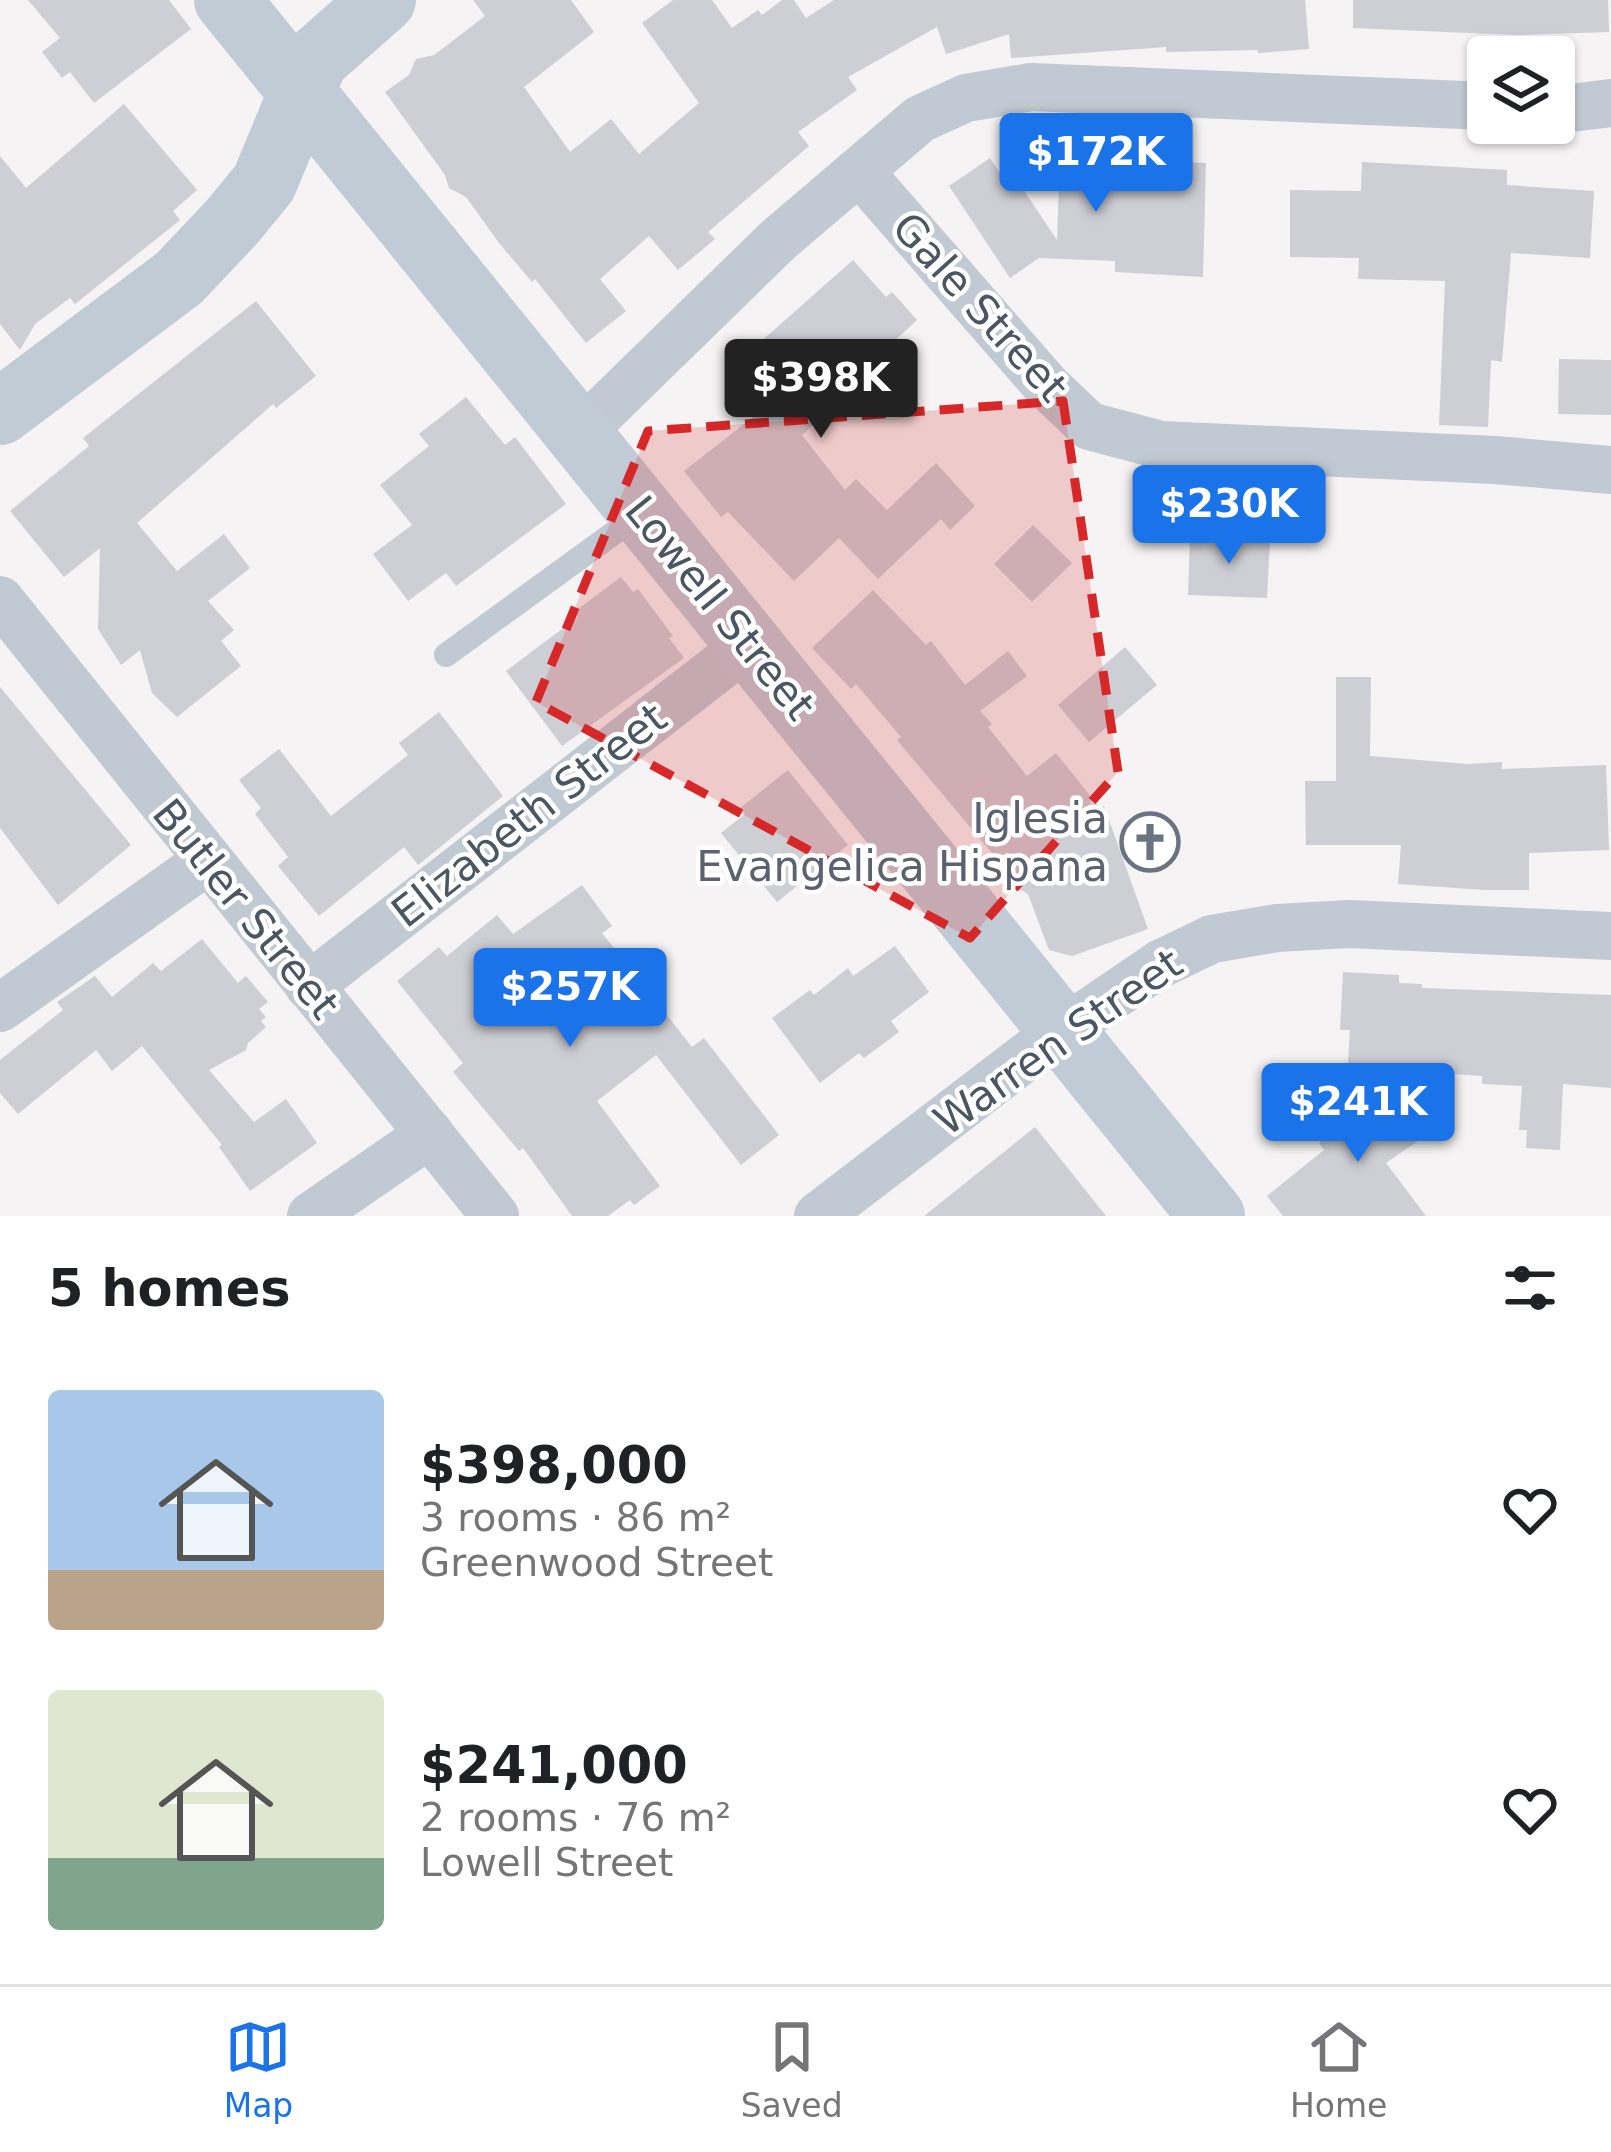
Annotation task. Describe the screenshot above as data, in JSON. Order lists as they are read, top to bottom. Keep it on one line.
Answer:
{"streets":{"street":["Gale Street","Lowell Street","Elizabeth Street","Butler Street","Warren Street"]},"crossings":[["Lowell Street","Elizabeth Street"],["Lowell Street","Warren Street"],["Elizabeth Street","Butler Street"]],"places":{"church":["Iglesia Evangelica Hispana"]},"page":{"price":["$172K","$398K","$230K","$257K","$241K"],"heading":"5 homes","list":[{"name":"$398,000","note":"3 rooms · 86 m² · Greenwood Street"},{"name":"$241,000","note":"2 rooms · 76 m² · Lowell Street"}],"tabs":["Map","Saved","Home"]}}
